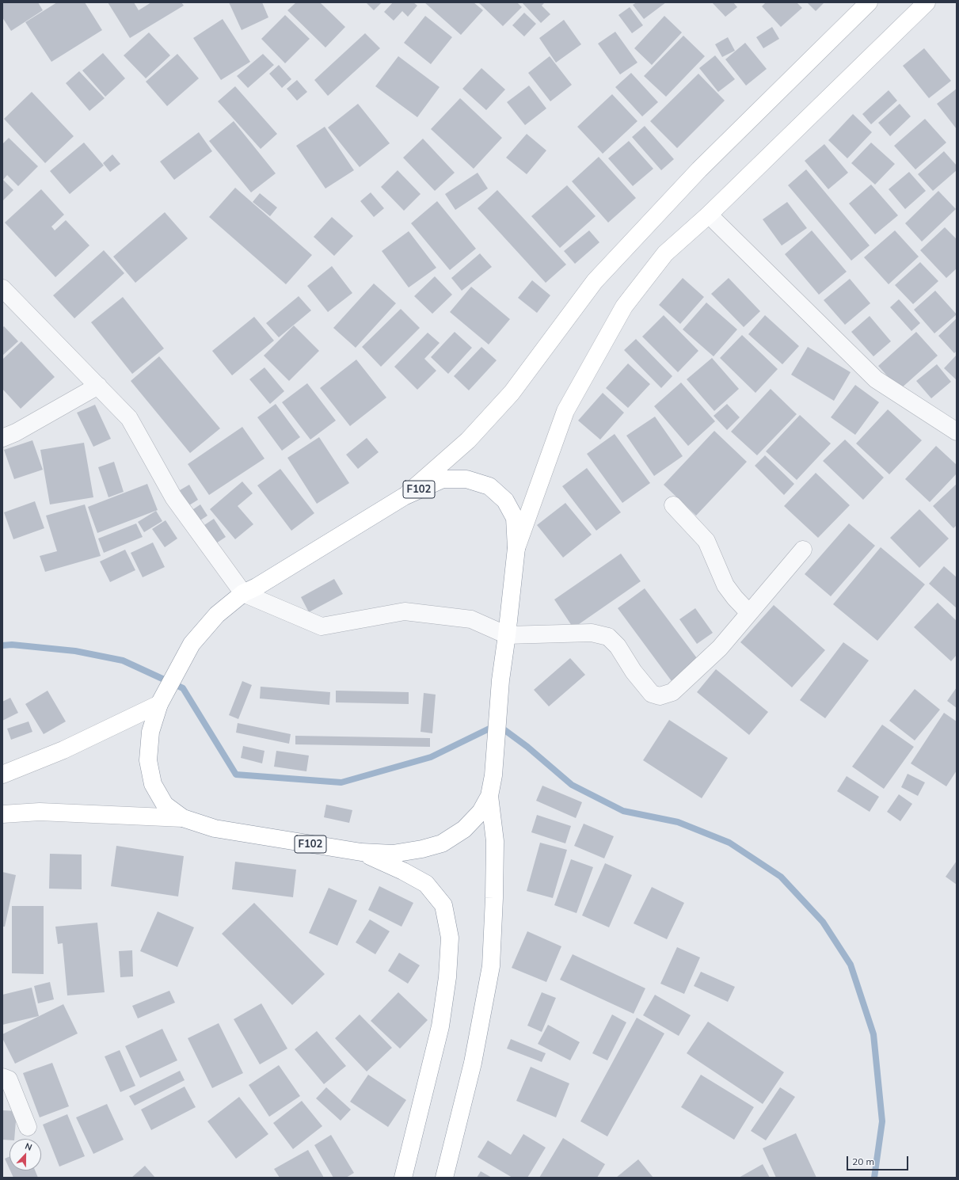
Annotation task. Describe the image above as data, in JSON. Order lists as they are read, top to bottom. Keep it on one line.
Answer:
{"streets":{"main road":["F102"]},"scale_bar":"20 m","north":"top"}
